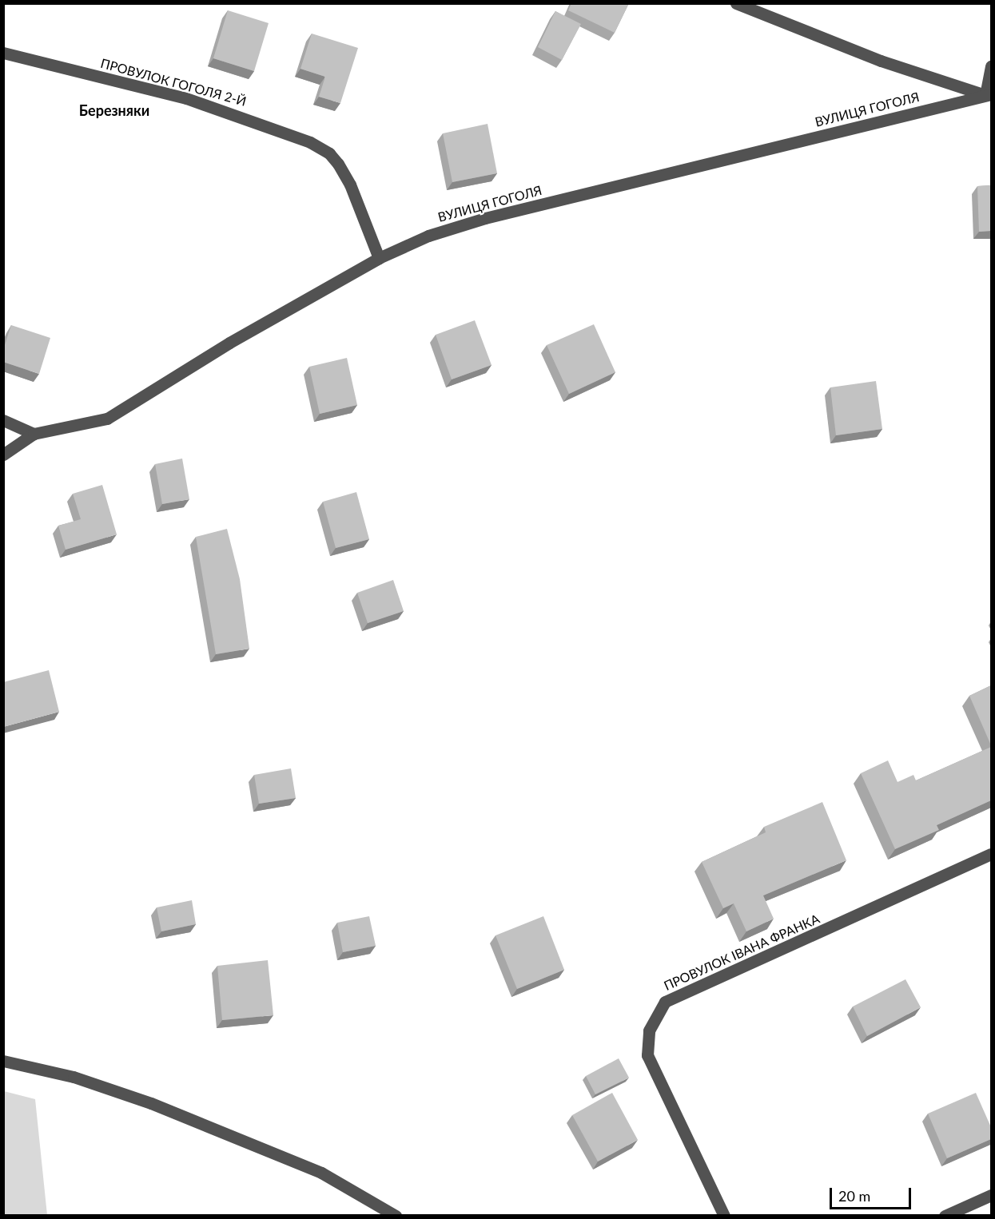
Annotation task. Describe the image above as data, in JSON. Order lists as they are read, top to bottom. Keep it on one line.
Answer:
{"streets":{"street":["ПРОВУЛОК ГОГОЛЯ 2-Й","ВУЛИЦЯ ГОГОЛЯ","ПРОВУЛОК ІВАНА ФРАНКА"]},"crossings":[["ПРОВУЛОК ГОГОЛЯ 2-Й","ВУЛИЦЯ ГОГОЛЯ"]],"districts":["Березняки"],"scale_bar":"20 m"}
